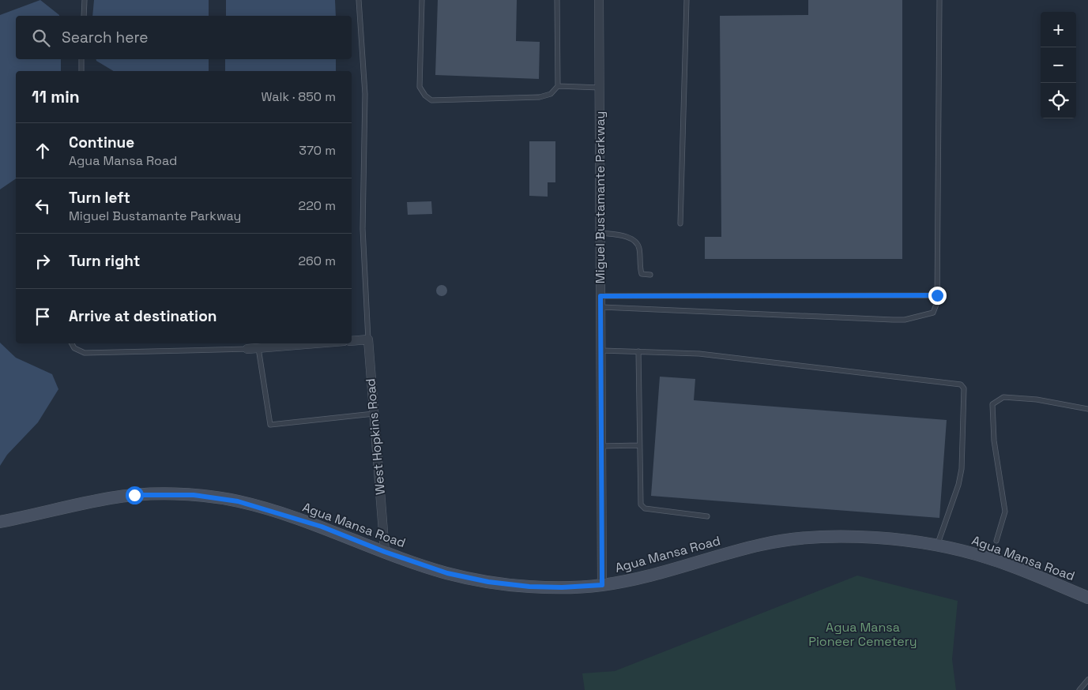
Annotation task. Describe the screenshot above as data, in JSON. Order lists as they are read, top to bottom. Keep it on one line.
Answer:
{"streets":{"main road":["Agua Mansa Road"],"street":["Miguel Bustamante Parkway","West Hopkins Road"]},"crossings":[["Miguel Bustamante Parkway","Agua Mansa Road"],["West Hopkins Road","Agua Mansa Road"]],"parks":["Agua Mansa Pioneer Cemetery"],"page":{"map_buttons":["+","−"],"search":"Search here","heading":["11 min","Walk · 850 m"],"list":[["Continue","Agua Mansa Road","370 m"],["Turn left","Miguel Bustamante Parkway","220 m"],["Turn right","260 m"],"Arrive at destination"]}}
